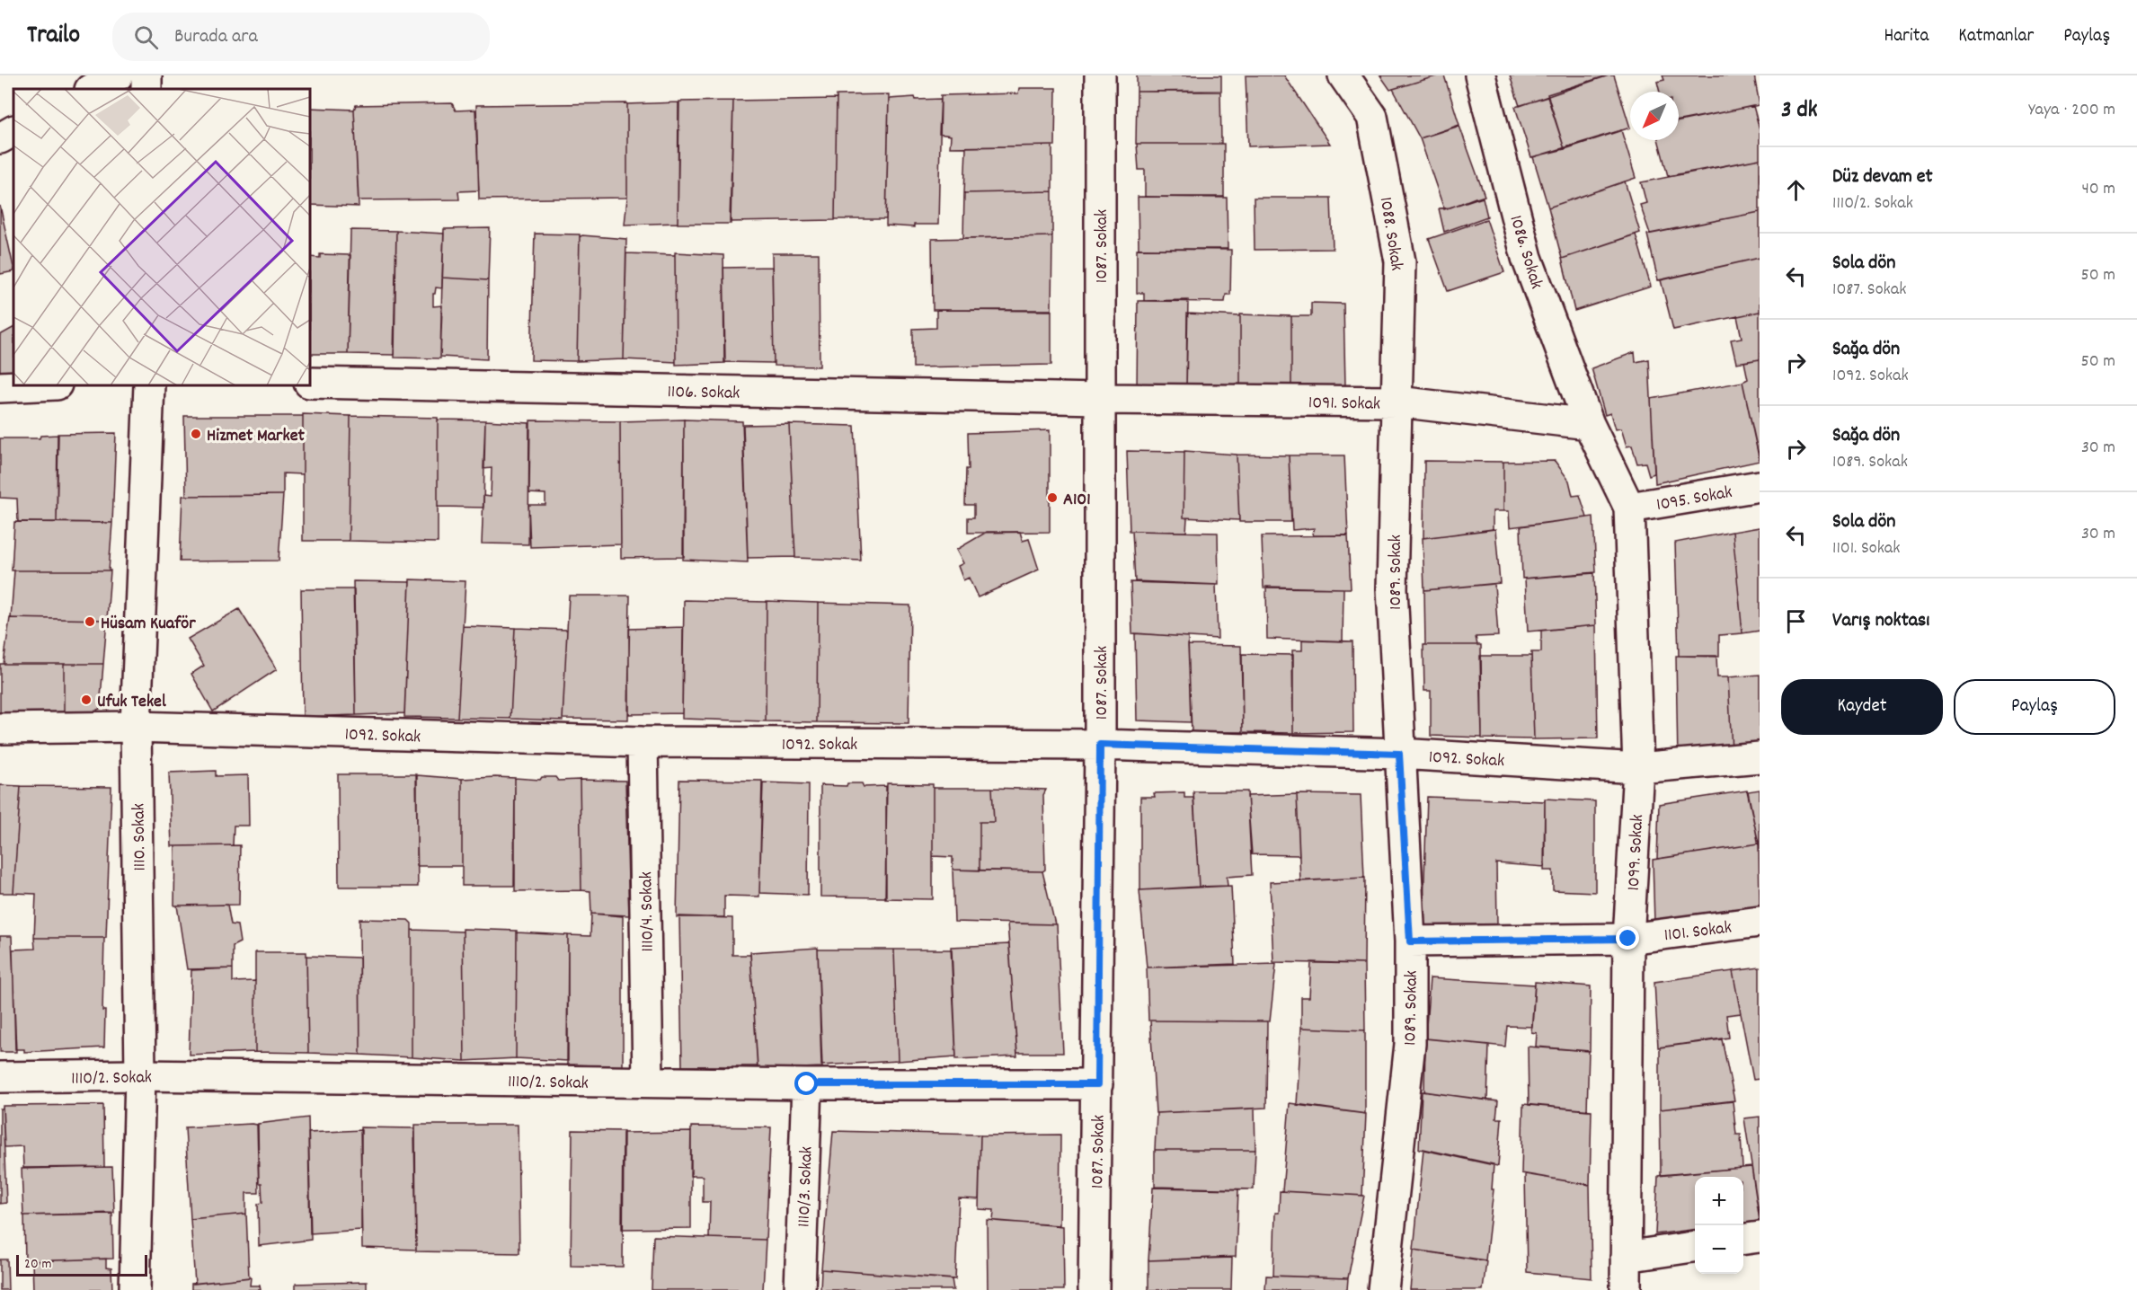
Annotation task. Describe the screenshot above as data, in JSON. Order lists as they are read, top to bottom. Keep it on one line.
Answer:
{"streets":{"street":["1088. Sokak","1087. Sokak","1086. Sokak","1106. Sokak","1091. Sokak","1095. Sokak","1089. Sokak","1092. Sokak","1110. Sokak","1099. Sokak","1110/4. Sokak","1101. Sokak","1110/2. Sokak","1110/3. Sokak"]},"crossings":[["1088. Sokak","1091. Sokak"],["1088. Sokak","1089. Sokak"],["1087. Sokak","1106. Sokak"],["1087. Sokak","1091. Sokak"],["1087. Sokak","1092. Sokak"],["1087. Sokak","1110/2. Sokak"],["1086. Sokak","1091. Sokak"],["1086. Sokak","1099. Sokak"],["1106. Sokak","1091. Sokak"],["1091. Sokak","1089. Sokak"],["1091. Sokak","1099. Sokak"],["1095. Sokak","1099. Sokak"],["1089. Sokak","1092. Sokak"],["1089. Sokak","1101. Sokak"],["1092. Sokak","1110. Sokak"],["1092. Sokak","1099. Sokak"],["1092. Sokak","1110/4. Sokak"],["1110. Sokak","1110/2. Sokak"],["1099. Sokak","1101. Sokak"],["1110/4. Sokak","1110/2. Sokak"],["1110/2. Sokak","1110/3. Sokak"]],"places":["Hizmet Market","A101","Hüsam Kuaför","Ufuk Tekel"],"scale_bar":"20 m","north":"bottom left","page":{"header":"Trailo","search":"Burada ara","nav":["Harita","Katmanlar","Paylaş"],"heading":["3 dk","Yaya · 200 m"],"list":[["Düz devam et","1110/2. Sokak","40 m"],["Sola dön","1087. Sokak","50 m"],["Sağa dön","1092. Sokak","50 m"],["Sağa dön","1089. Sokak","30 m"],["Sola dön","1101. Sokak","30 m"],"Varış noktası"],"buttons":["Kaydet","Paylaş"],"map_buttons":["+","−"],"scale":"20 m"}}
